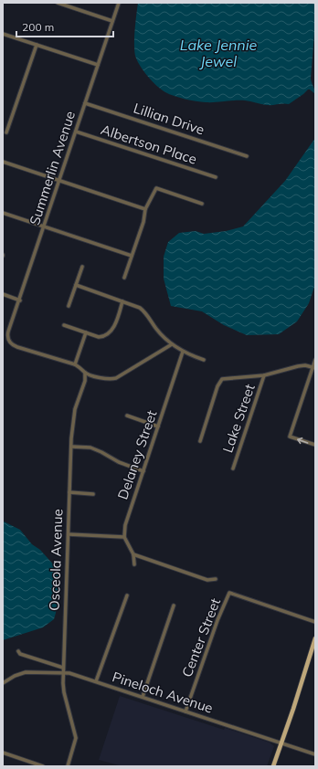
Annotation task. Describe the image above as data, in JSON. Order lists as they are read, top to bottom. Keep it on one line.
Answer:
{"streets":{"street":["Lillian Drive","Albertson Place","Summerlin Avenue","Lake Street","Delaney Street","Osceola Avenue","Center Street","Pineloch Avenue"]},"crossings":[["Lillian Drive","Summerlin Avenue"],["Albertson Place","Summerlin Avenue"],["Osceola Avenue","Pineloch Avenue"],["Center Street","Pineloch Avenue"]],"water":["Lake Jennie Jewel"],"scale_bar":"200 m"}
